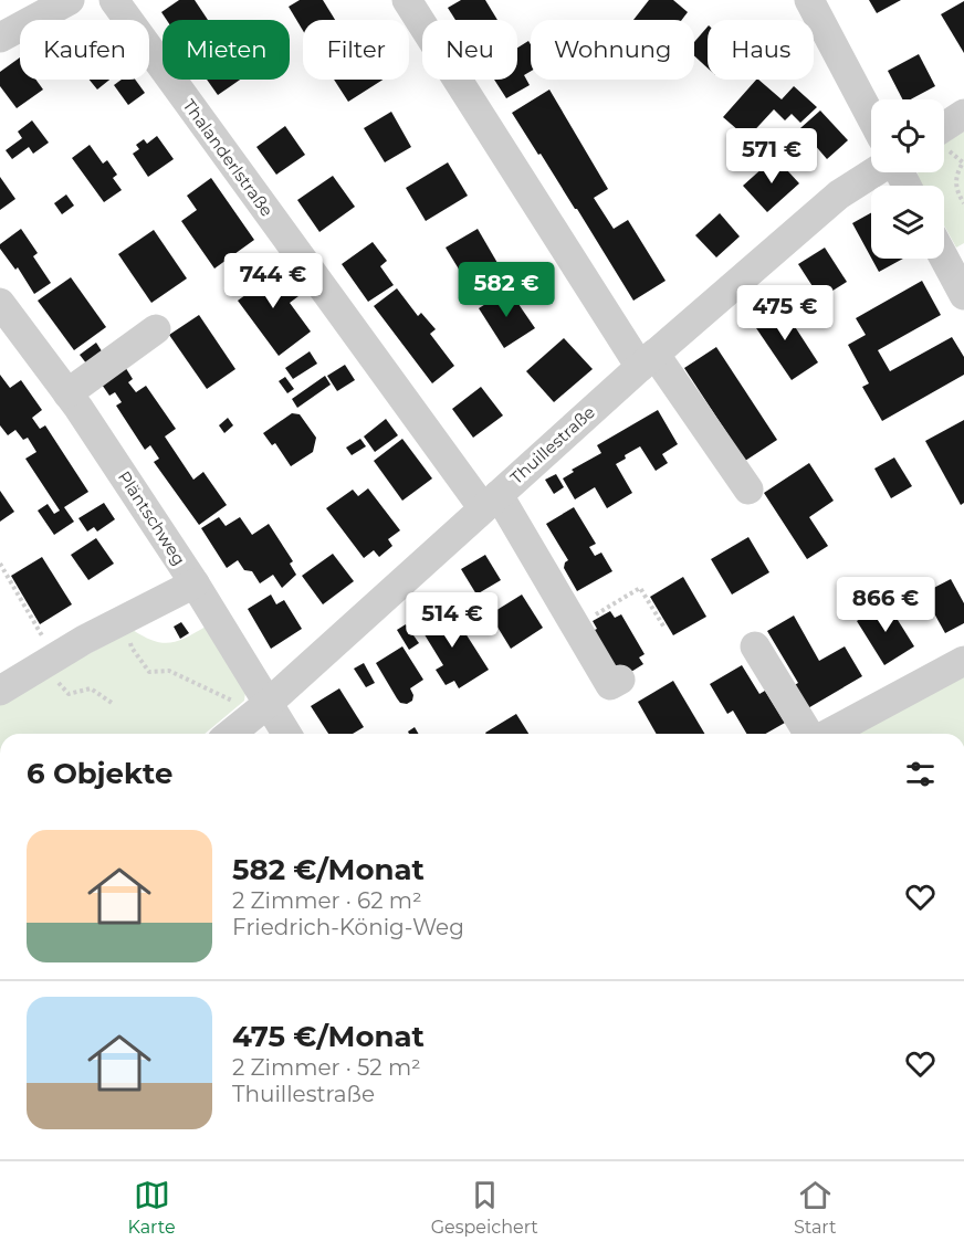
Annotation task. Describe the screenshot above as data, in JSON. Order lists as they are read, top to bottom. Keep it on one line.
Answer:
{"streets":{"street":["Thalanderlstraße","Thuillestraße","Pläntschweg"]},"crossings":[["Thalanderlstraße","Thuillestraße"],["Thuillestraße","Pläntschweg"]],"page":{"chip":["Kaufen","Mieten","Filter","Neu","Wohnung","Haus"],"price":["571 €","744 €","582 €","475 €","866 €","514 €"],"heading":"6 Objekte","list":[{"name":"582 €/Monat","note":"2 Zimmer · 62 m² · Friedrich-König-Weg"},{"name":"475 €/Monat","note":"2 Zimmer · 52 m² · Thuillestraße"}],"tabs":["Karte","Gespeichert","Start"]}}
